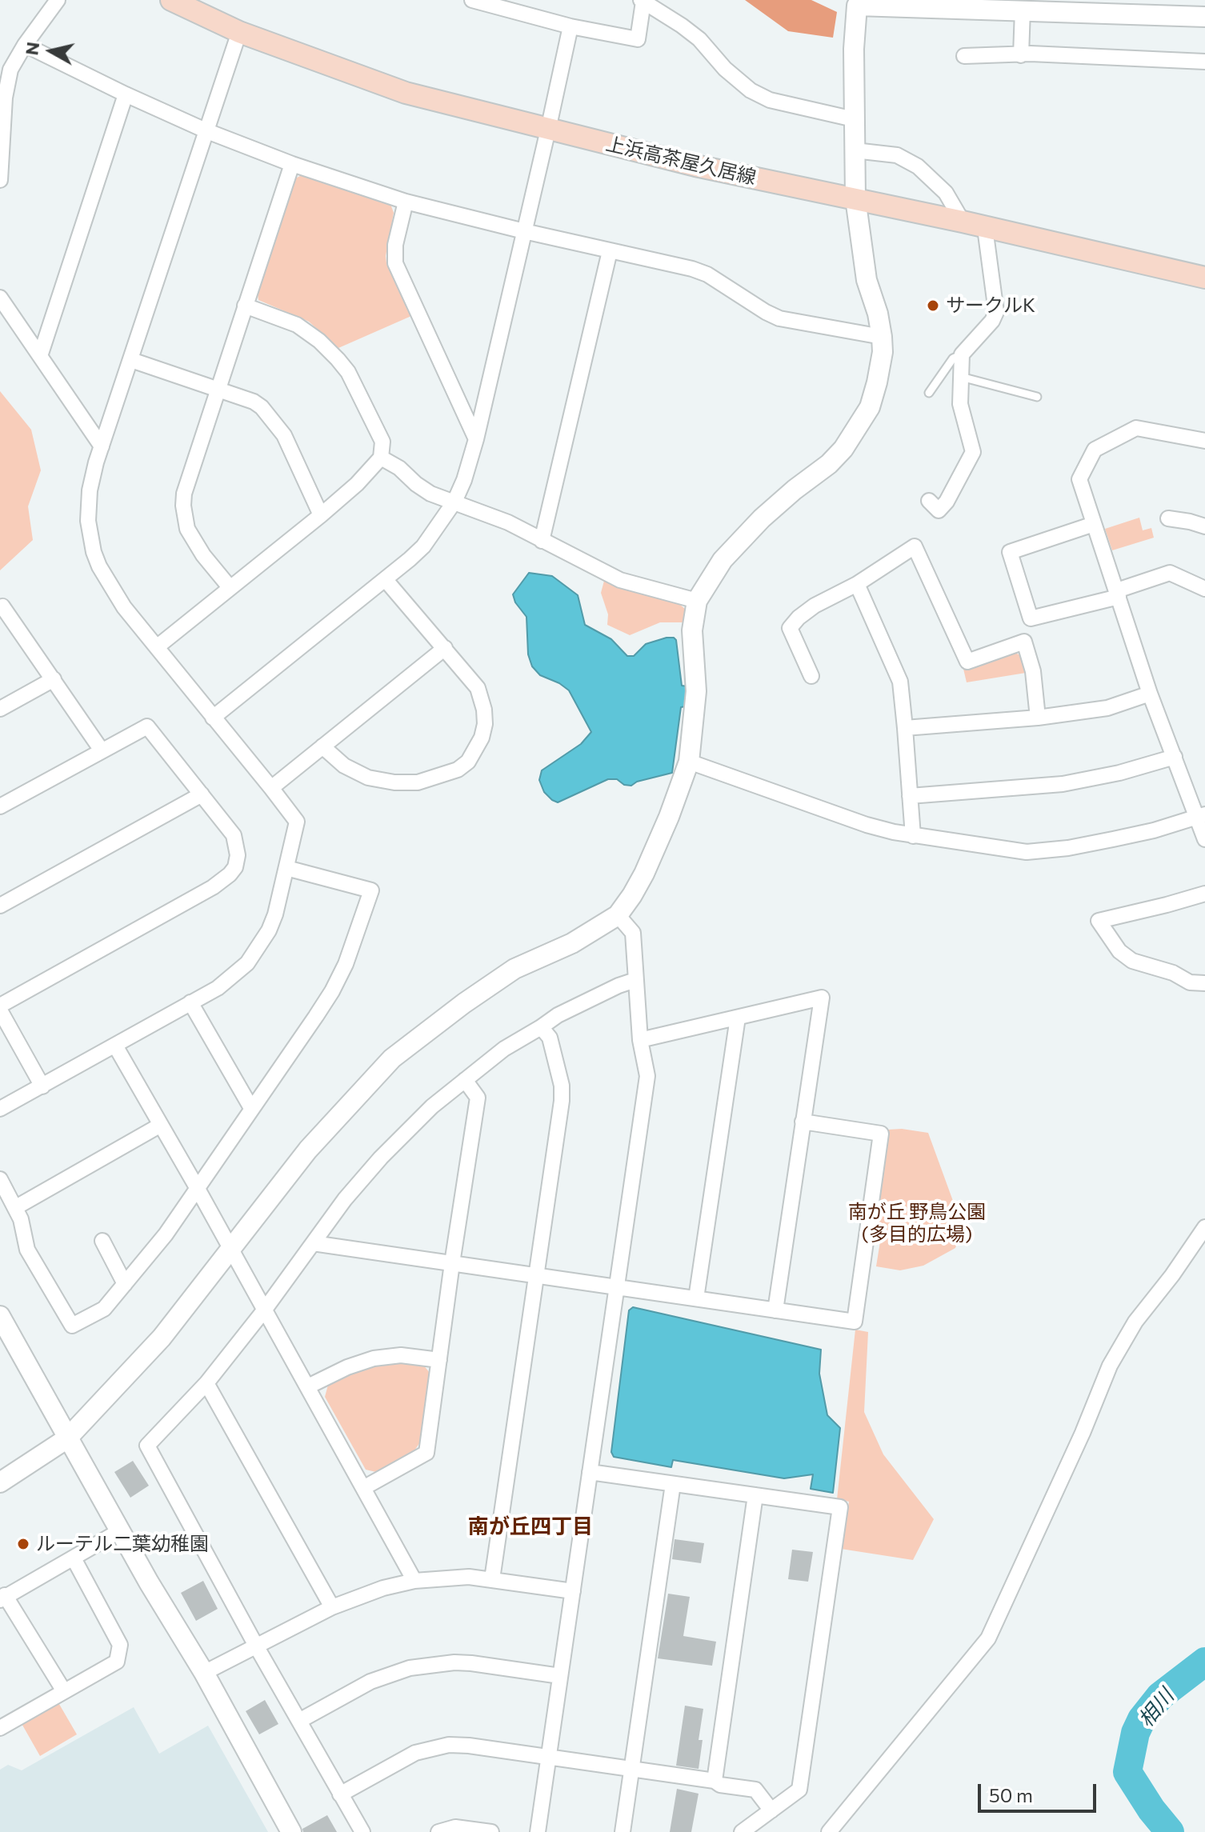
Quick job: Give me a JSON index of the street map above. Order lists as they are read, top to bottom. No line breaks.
{"streets":{"main road":["上浜高茶屋久居線"]},"districts":["南が丘四丁目"],"water":["相川"],"parks":["南が丘 野鳥公園 (多目的広場)"],"places":["サークルK","ルーテル二葉幼稚園"],"scale_bar":"50 m","north":"left"}
